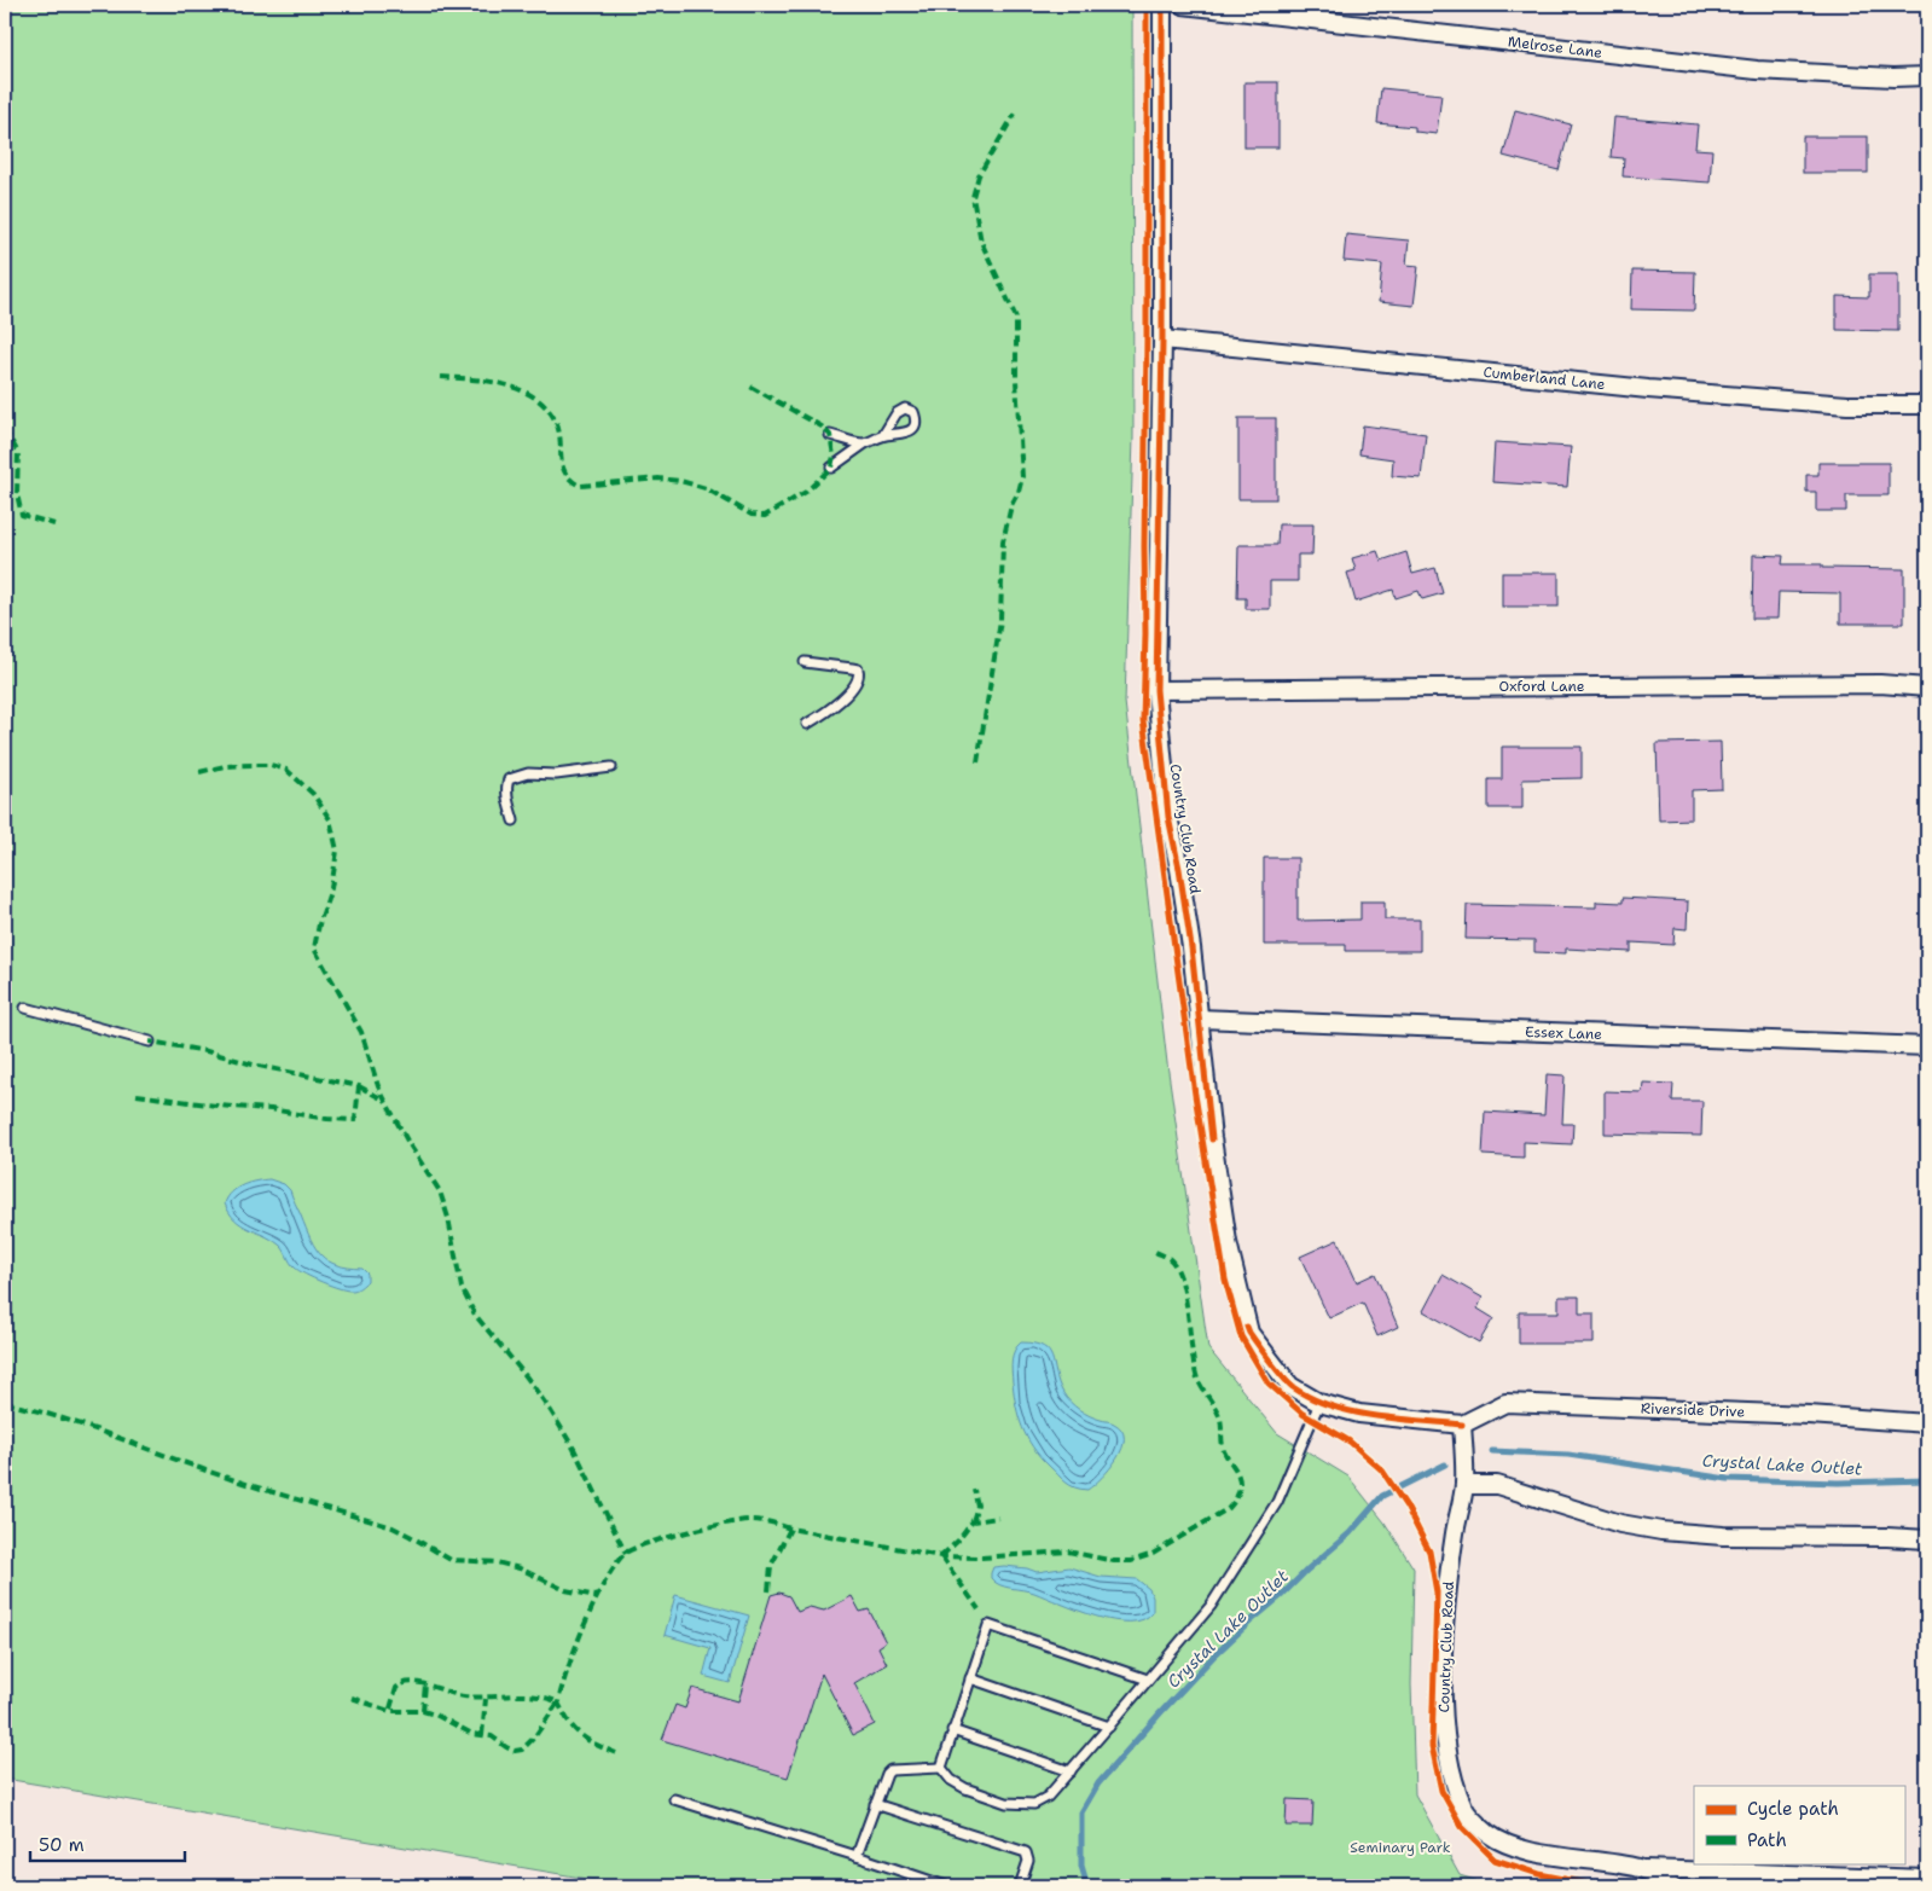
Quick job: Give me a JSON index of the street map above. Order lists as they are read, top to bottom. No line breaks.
{"streets":{"street":["Melrose Lane","Cumberland Lane","Oxford Lane","Country Club Road","Essex Lane","Riverside Drive"]},"crossings":[["Cumberland Lane","Country Club Road"],["Oxford Lane","Country Club Road"],["Country Club Road","Essex Lane"],["Country Club Road","Riverside Drive"]],"water":["Crystal Lake Outlet"],"parks":["Seminary Park"],"legend":["Cycle path","Path"],"scale_bar":"50 m"}
